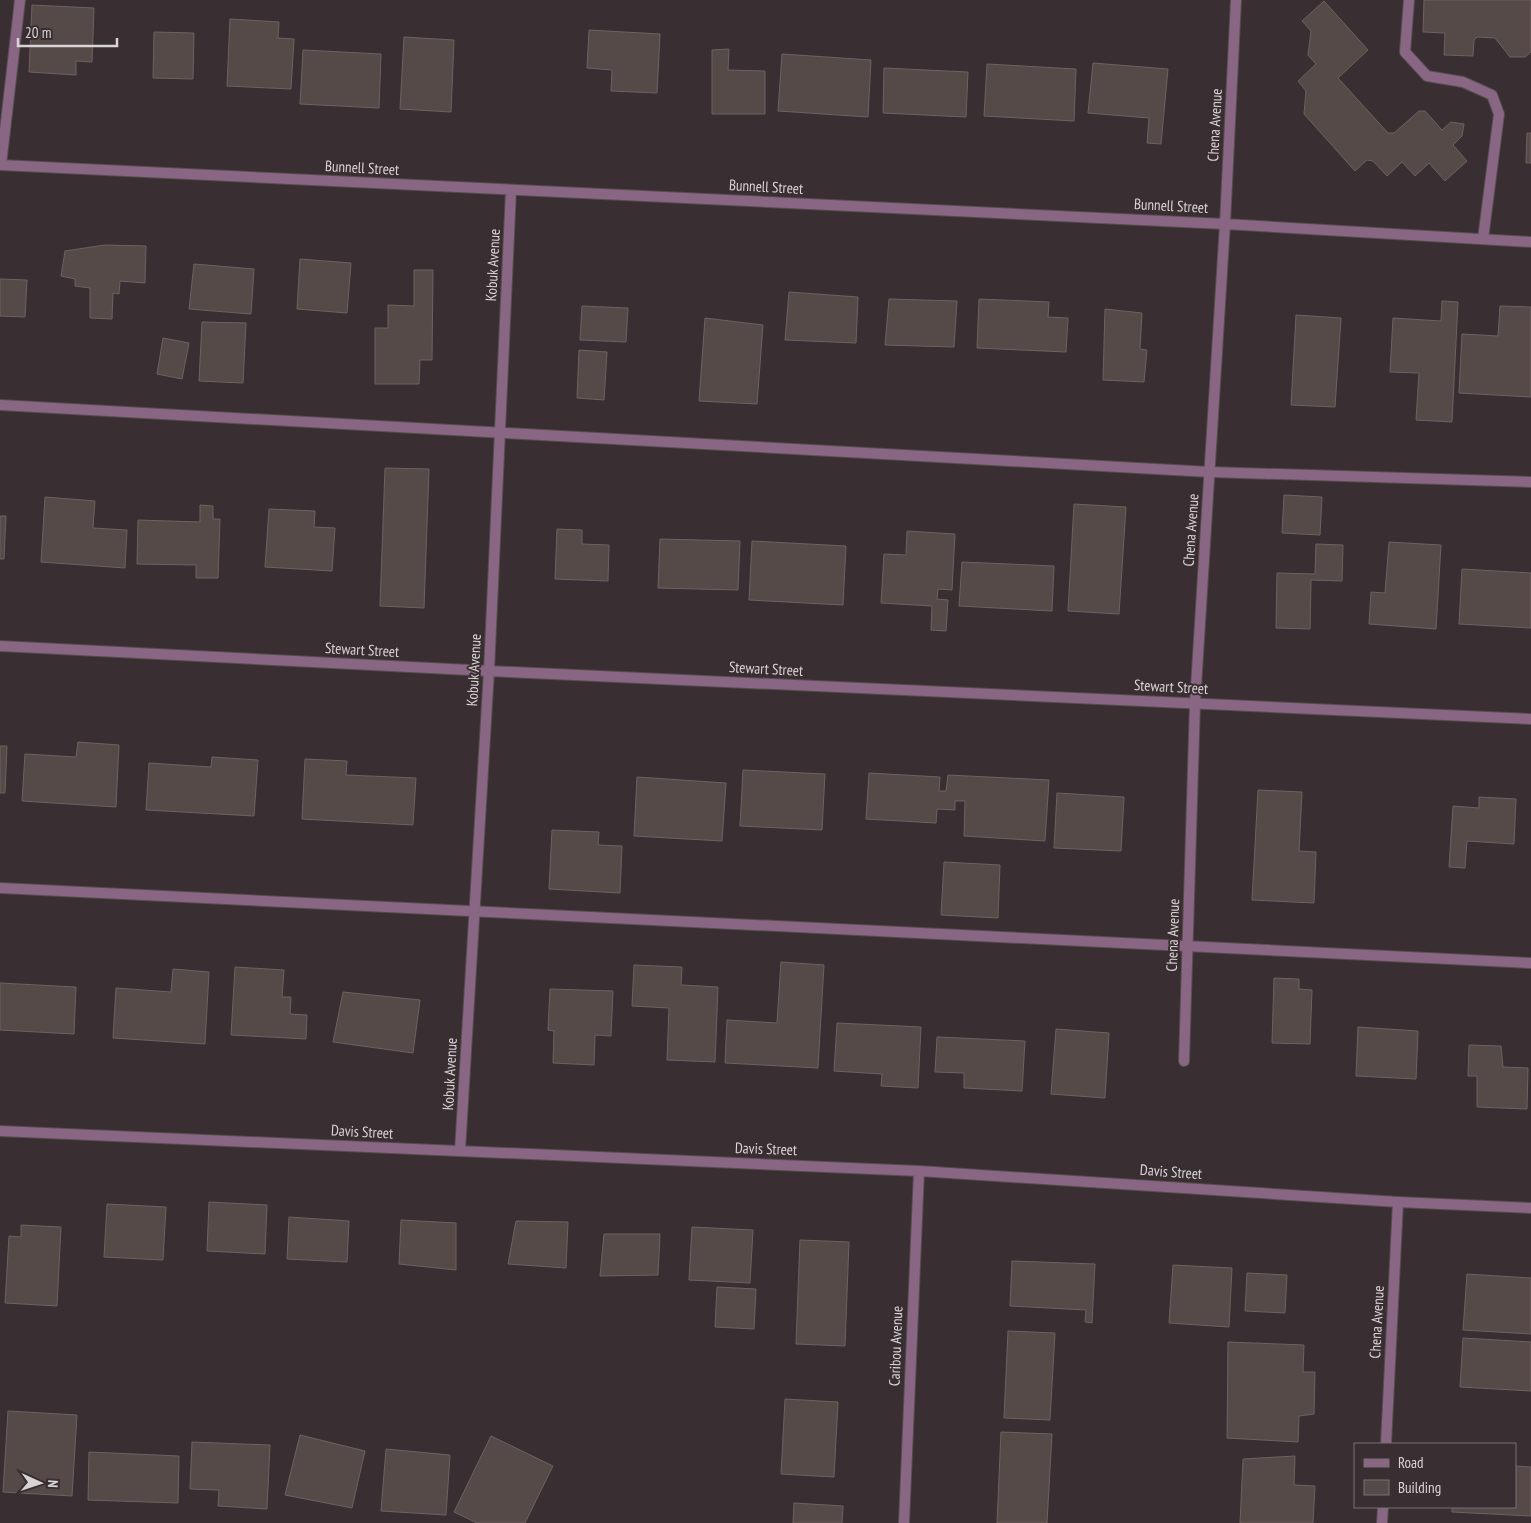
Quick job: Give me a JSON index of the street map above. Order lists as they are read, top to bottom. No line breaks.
{"streets":{"street":["Chena Avenue","Bunnell Street","Kobuk Avenue","Stewart Street","Davis Street","Caribou Avenue"]},"crossings":[["Chena Avenue","Bunnell Street"],["Chena Avenue","Stewart Street"],["Chena Avenue","Davis Street"],["Bunnell Street","Kobuk Avenue"],["Kobuk Avenue","Stewart Street"],["Kobuk Avenue","Davis Street"],["Davis Street","Caribou Avenue"]],"legend":["Road","Building"],"scale_bar":"20 m","north":"right"}
